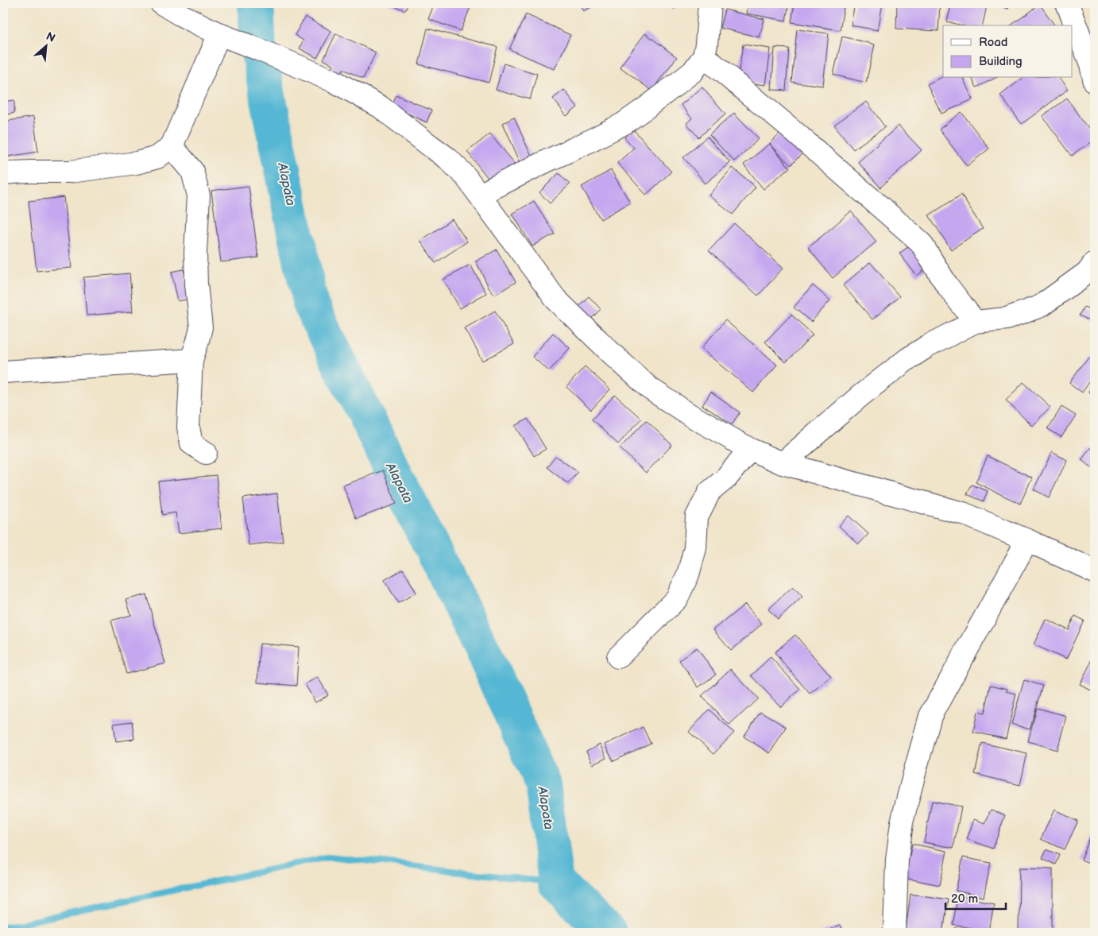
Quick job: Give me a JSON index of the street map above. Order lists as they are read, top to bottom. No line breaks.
{"water":["Alapata"],"legend":["Road","Building"],"scale_bar":"20 m","north":"top right"}
